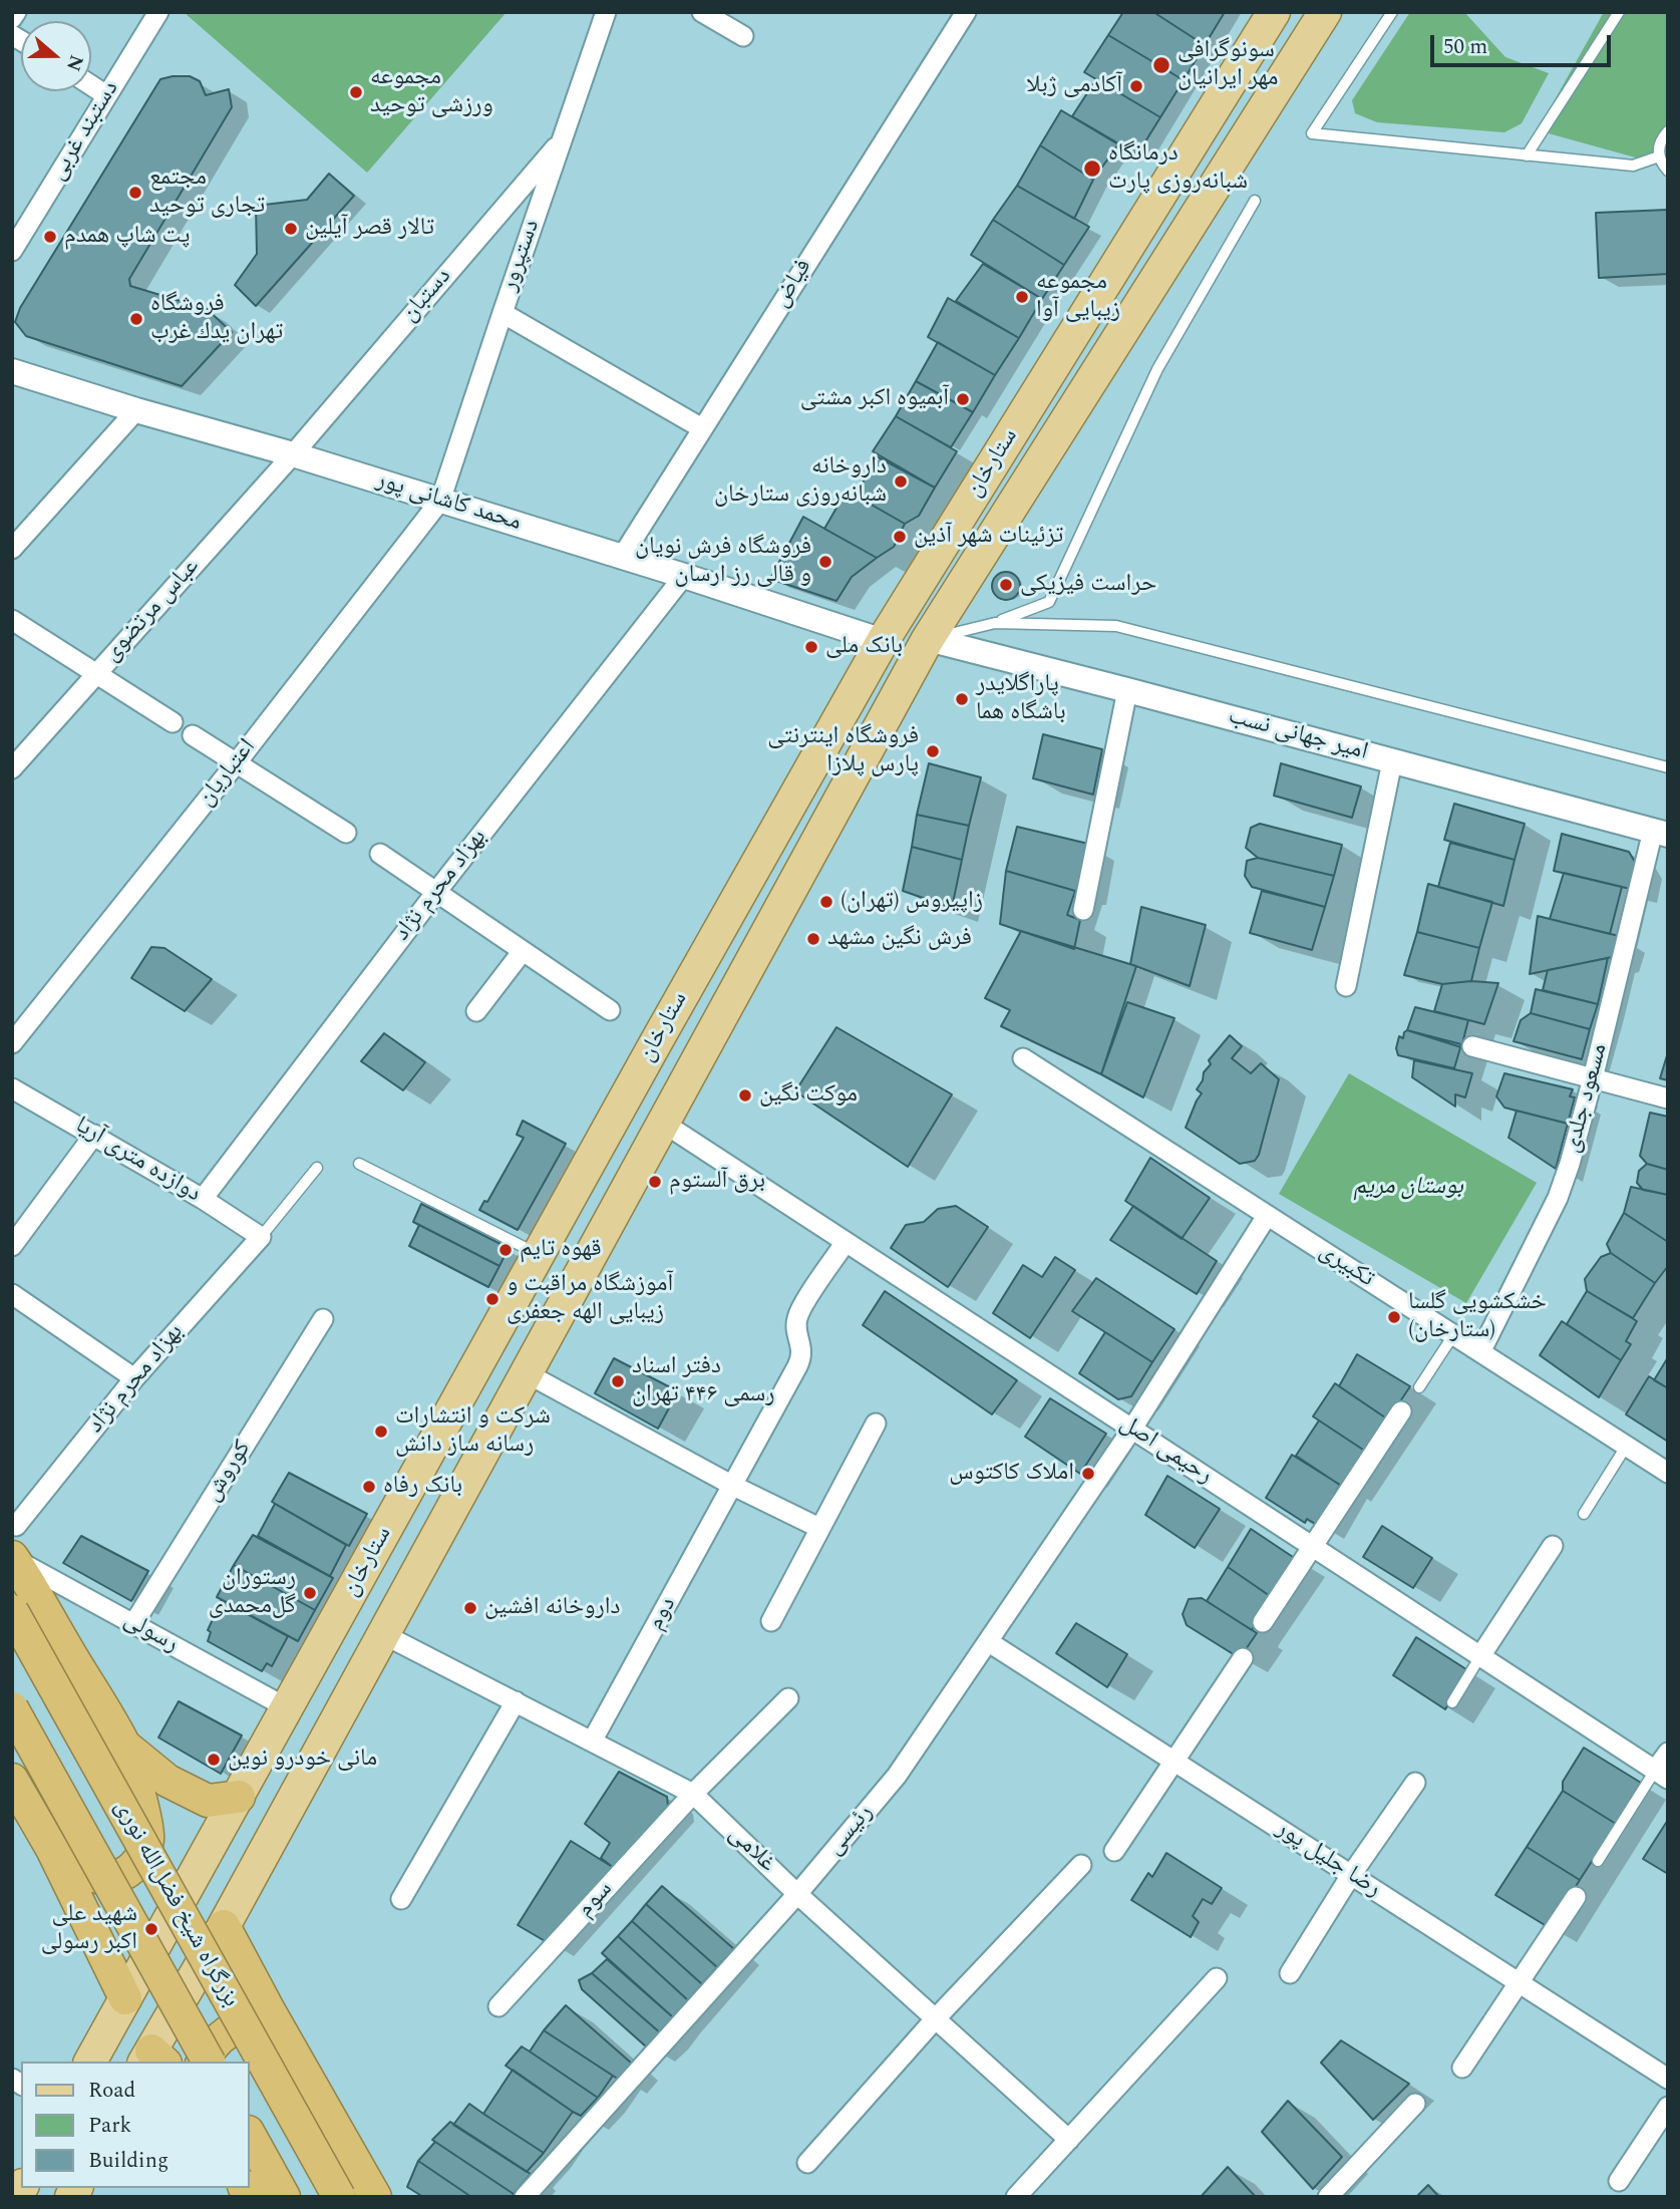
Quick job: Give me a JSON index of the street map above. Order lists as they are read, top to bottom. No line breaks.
{"streets":{"highway":["بزرگراه شیخ فضل‌الله نوری"],"main road":["ستارخان"],"street":["دستبند غربی","دستپرور","فیاض","دستبان","محمد کاشانی پور","عباس مرتضوی","امیر جهانی نسب","اعتباریان","بهزاد محرم نژاد","مسعود جلدی","دوازده متری آریا","تکبیری","رحیمی اصل","کوروش","دوم","رسولی","رئیسی","غلامی","رضا جلیل پور","سوم"]},"crossings":[["دستپرور","دستبان"],["دستپرور","محمد کاشانی پور"],["دستپرور","اعتباریان"],["فیاض","محمد کاشانی پور"],["دستبان","محمد کاشانی پور"],["دستبان","عباس مرتضوی"],["ستارخان","محمد کاشانی پور"],["ستارخان","امیر جهانی نسب"],["ستارخان","رحیمی اصل"],["ستارخان","رسولی"],["ستارخان","غلامی"],["محمد کاشانی پور","عباس مرتضوی"],["محمد کاشانی پور","اعتباریان"],["محمد کاشانی پور","بهزاد محرم نژاد"],["امیر جهانی نسب","مسعود جلدی"],["بهزاد محرم نژاد","دوازده متری آریا"],["مسعود جلدی","تکبیری"],["تکبیری","رئیسی"],["رحیمی اصل","دوم"],["رحیمی اصل","رئیسی"],["کوروش","رسولی"],["دوم","غلامی"],["رئیسی","غلامی"],["رئیسی","رضا جلیل پور"],["غلامی","سوم"]],"parks":["بوستان مریم"],"places":["سونوگرافی مهر ایرانیان","آکادمی ژبلا","مجموعه ورزشی توحید","درمانگاه شبانه‌روزی پارت","مجتمع تجاری توحید","تالار قصر آیلین","پت شاپ همدم","مجموعه زیبایی آوا","فروشگاه تهران يدك غرب","آبمیوه اکبر مشتی","داروخانه شبانه‌روزی ستارخان","تزئینات شهر آذین","فروشگاه فرش نویان و قالی رز ارسان","حراست فیزیکی","بانک ملی","پاراگلایدر باشگاه هما","فروشگاه اینترنتی پارس پلازا","زاپیروس (تهران)","فرش نگین مشهد","موکت نگین","برق آلستوم","قهوه تایم","آموزشگاه مراقبت و زیبایی الهه جعفری","خشکشویی گلسا (ستارخان)","دفتر اسناد رسمی ۴۴۶ تهران","شرکت و انتشارات رسانه ساز دانش","املاک کاکتوس","بانک رفاه","رستوران گل‌محمدی","داروخانه افشین","مانی خودرو نوین","شهید علی اکبر رسولی"],"legend":["Road","Park","Building"],"scale_bar":"50 m","north":"right"}
